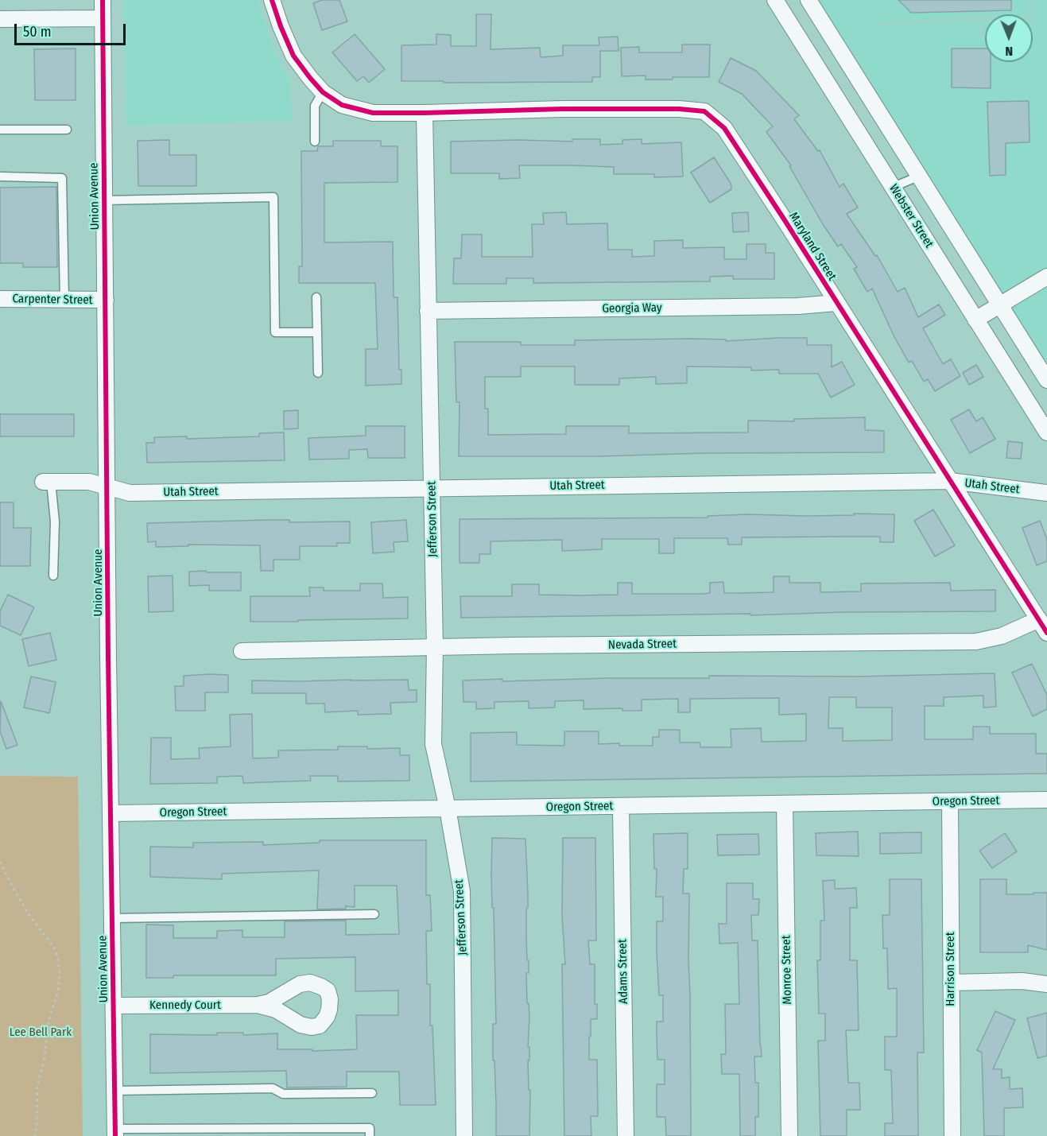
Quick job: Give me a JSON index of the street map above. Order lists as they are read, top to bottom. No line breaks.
{"streets":{"street":["Union Avenue","Webster Street","Maryland Street","Carpenter Street","Georgia Way","Utah Street","Jefferson Street","Nevada Street","Oregon Street","Harrison Street","Monroe Street","Adams Street","Kennedy Court"]},"crossings":[["Union Avenue","Carpenter Street"],["Union Avenue","Utah Street"],["Union Avenue","Oregon Street"],["Union Avenue","Kennedy Court"],["Maryland Street","Georgia Way"],["Maryland Street","Utah Street"],["Maryland Street","Jefferson Street"],["Maryland Street","Nevada Street"],["Georgia Way","Jefferson Street"],["Utah Street","Jefferson Street"],["Jefferson Street","Nevada Street"],["Jefferson Street","Oregon Street"],["Oregon Street","Harrison Street"],["Oregon Street","Monroe Street"],["Oregon Street","Adams Street"]],"parks":["Lee Bell Park"],"scale_bar":"50 m","north":"bottom"}
